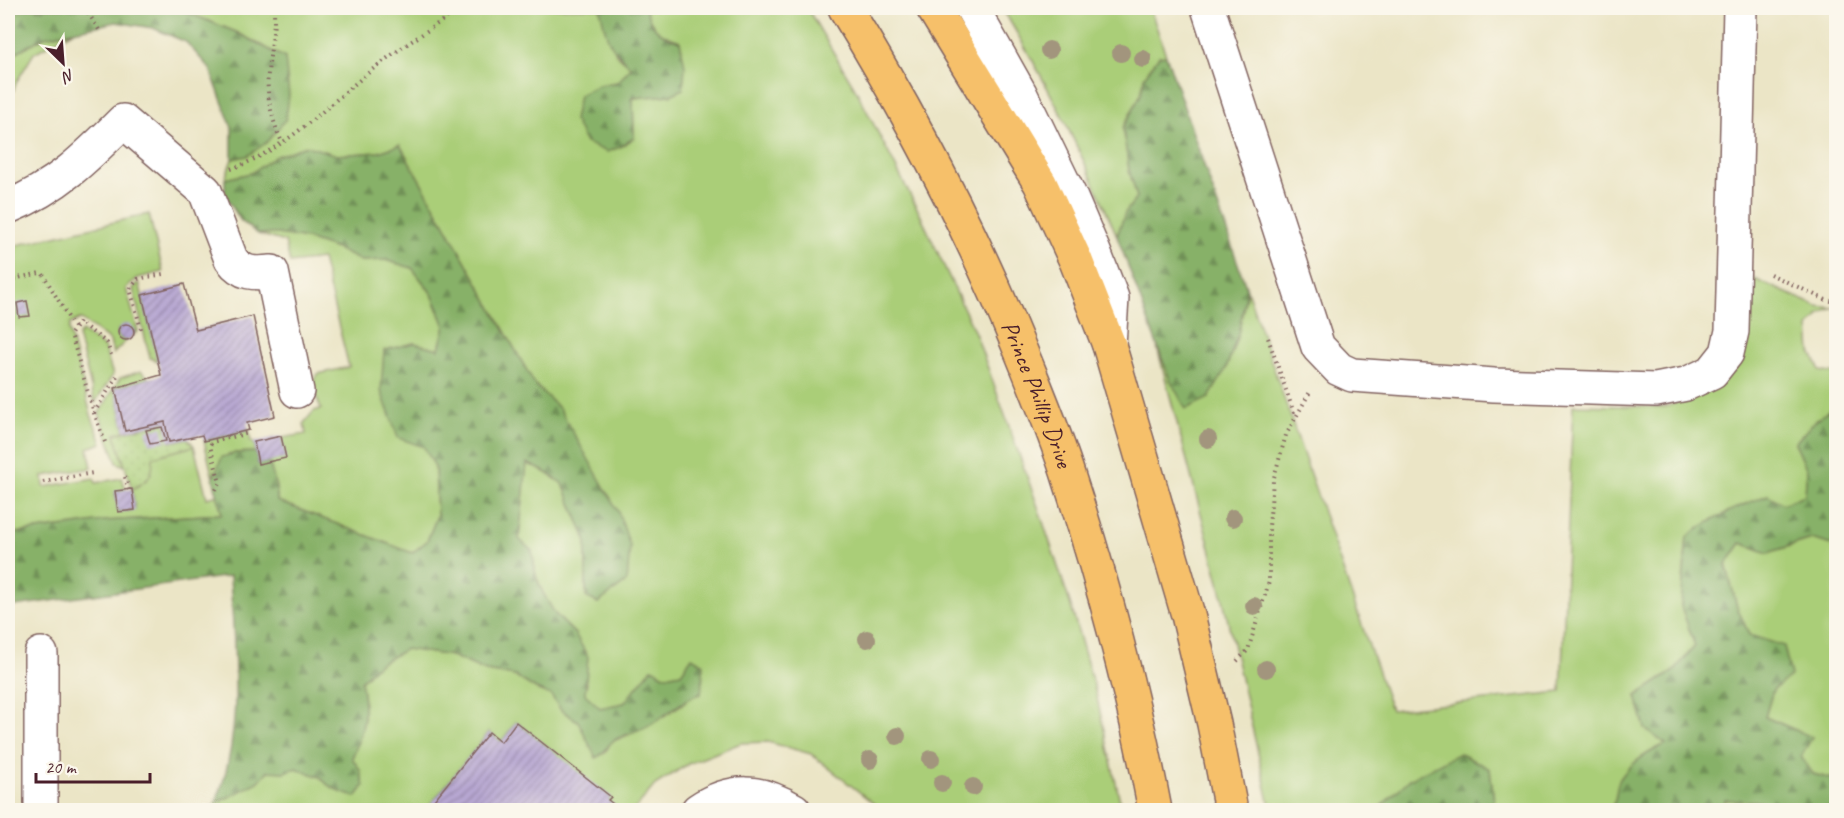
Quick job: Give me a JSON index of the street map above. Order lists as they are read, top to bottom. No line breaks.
{"streets":{"main road":["Prince Phillip Drive"]},"scale_bar":"20 m","north":"bottom right"}
